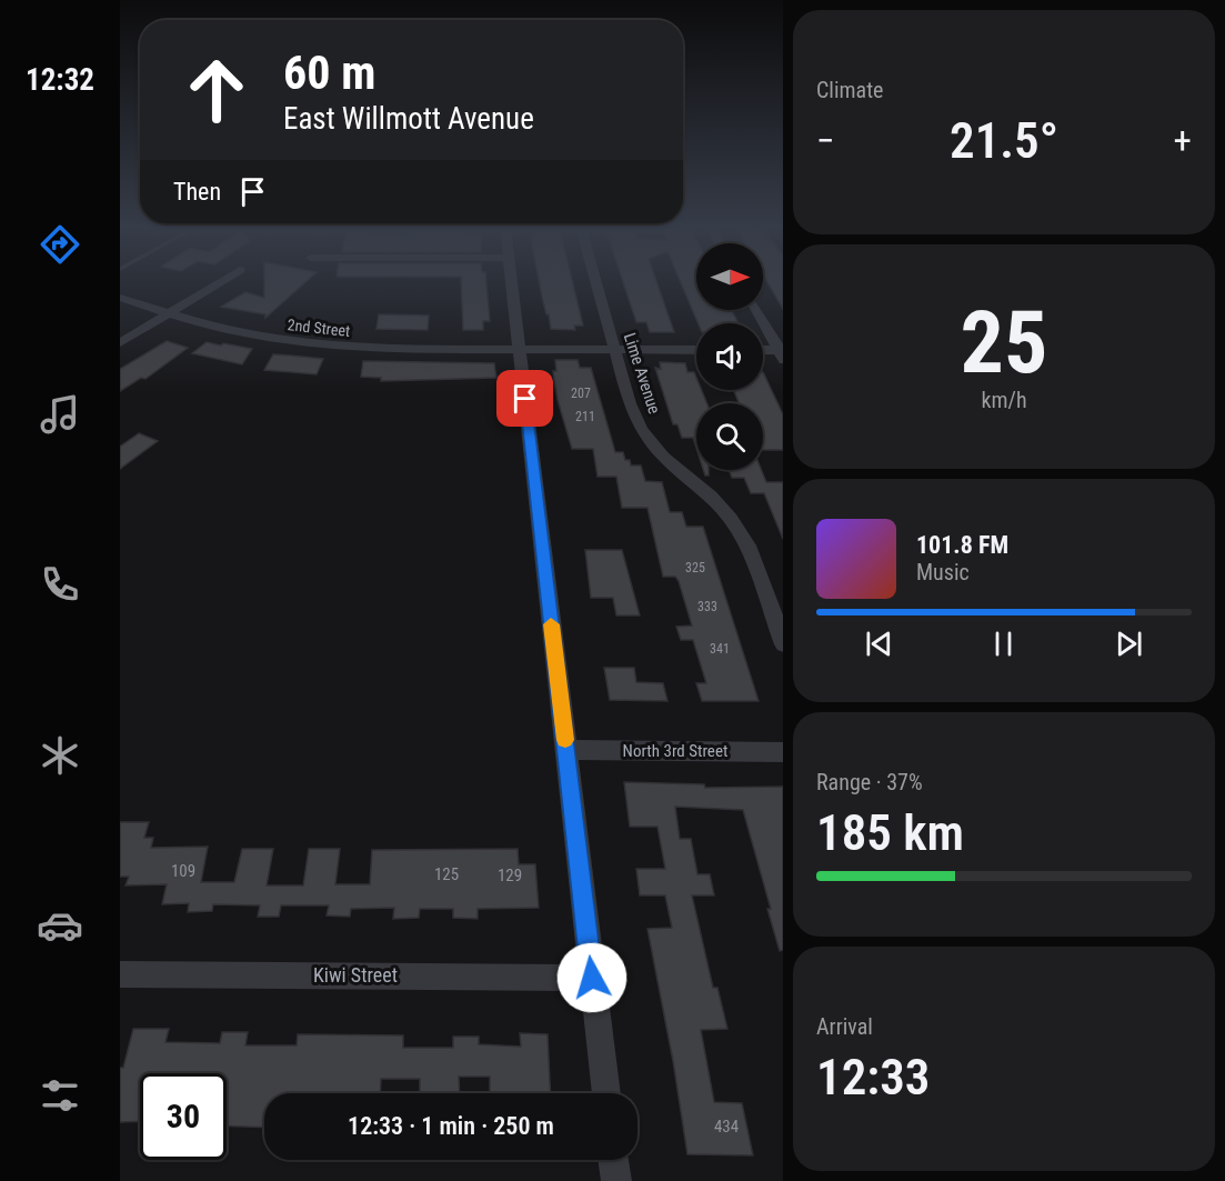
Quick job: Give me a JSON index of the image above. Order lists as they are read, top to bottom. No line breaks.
{"streets":{"street":["2nd Street","Lime Avenue","North 3rd Street","Kiwi Street"]},"crossings":[["2nd Street","Lime Avenue"]],"house_numbers":["207","211","325","333","341","109","125","129","434"],"north":"right","page":{"tabs":"12:32","tile":["Climate",["25","km/h"],["Range · 37%","185 km"],["Arrival","12:33"]],"turn":["60 m","East Willmott Avenue"],"heat":["−","21.5°","+"],"then":"Then","song":["101.8 FM","Music"],"limit":"30","trip":"12:33 · 1 min · 250 m"}}
